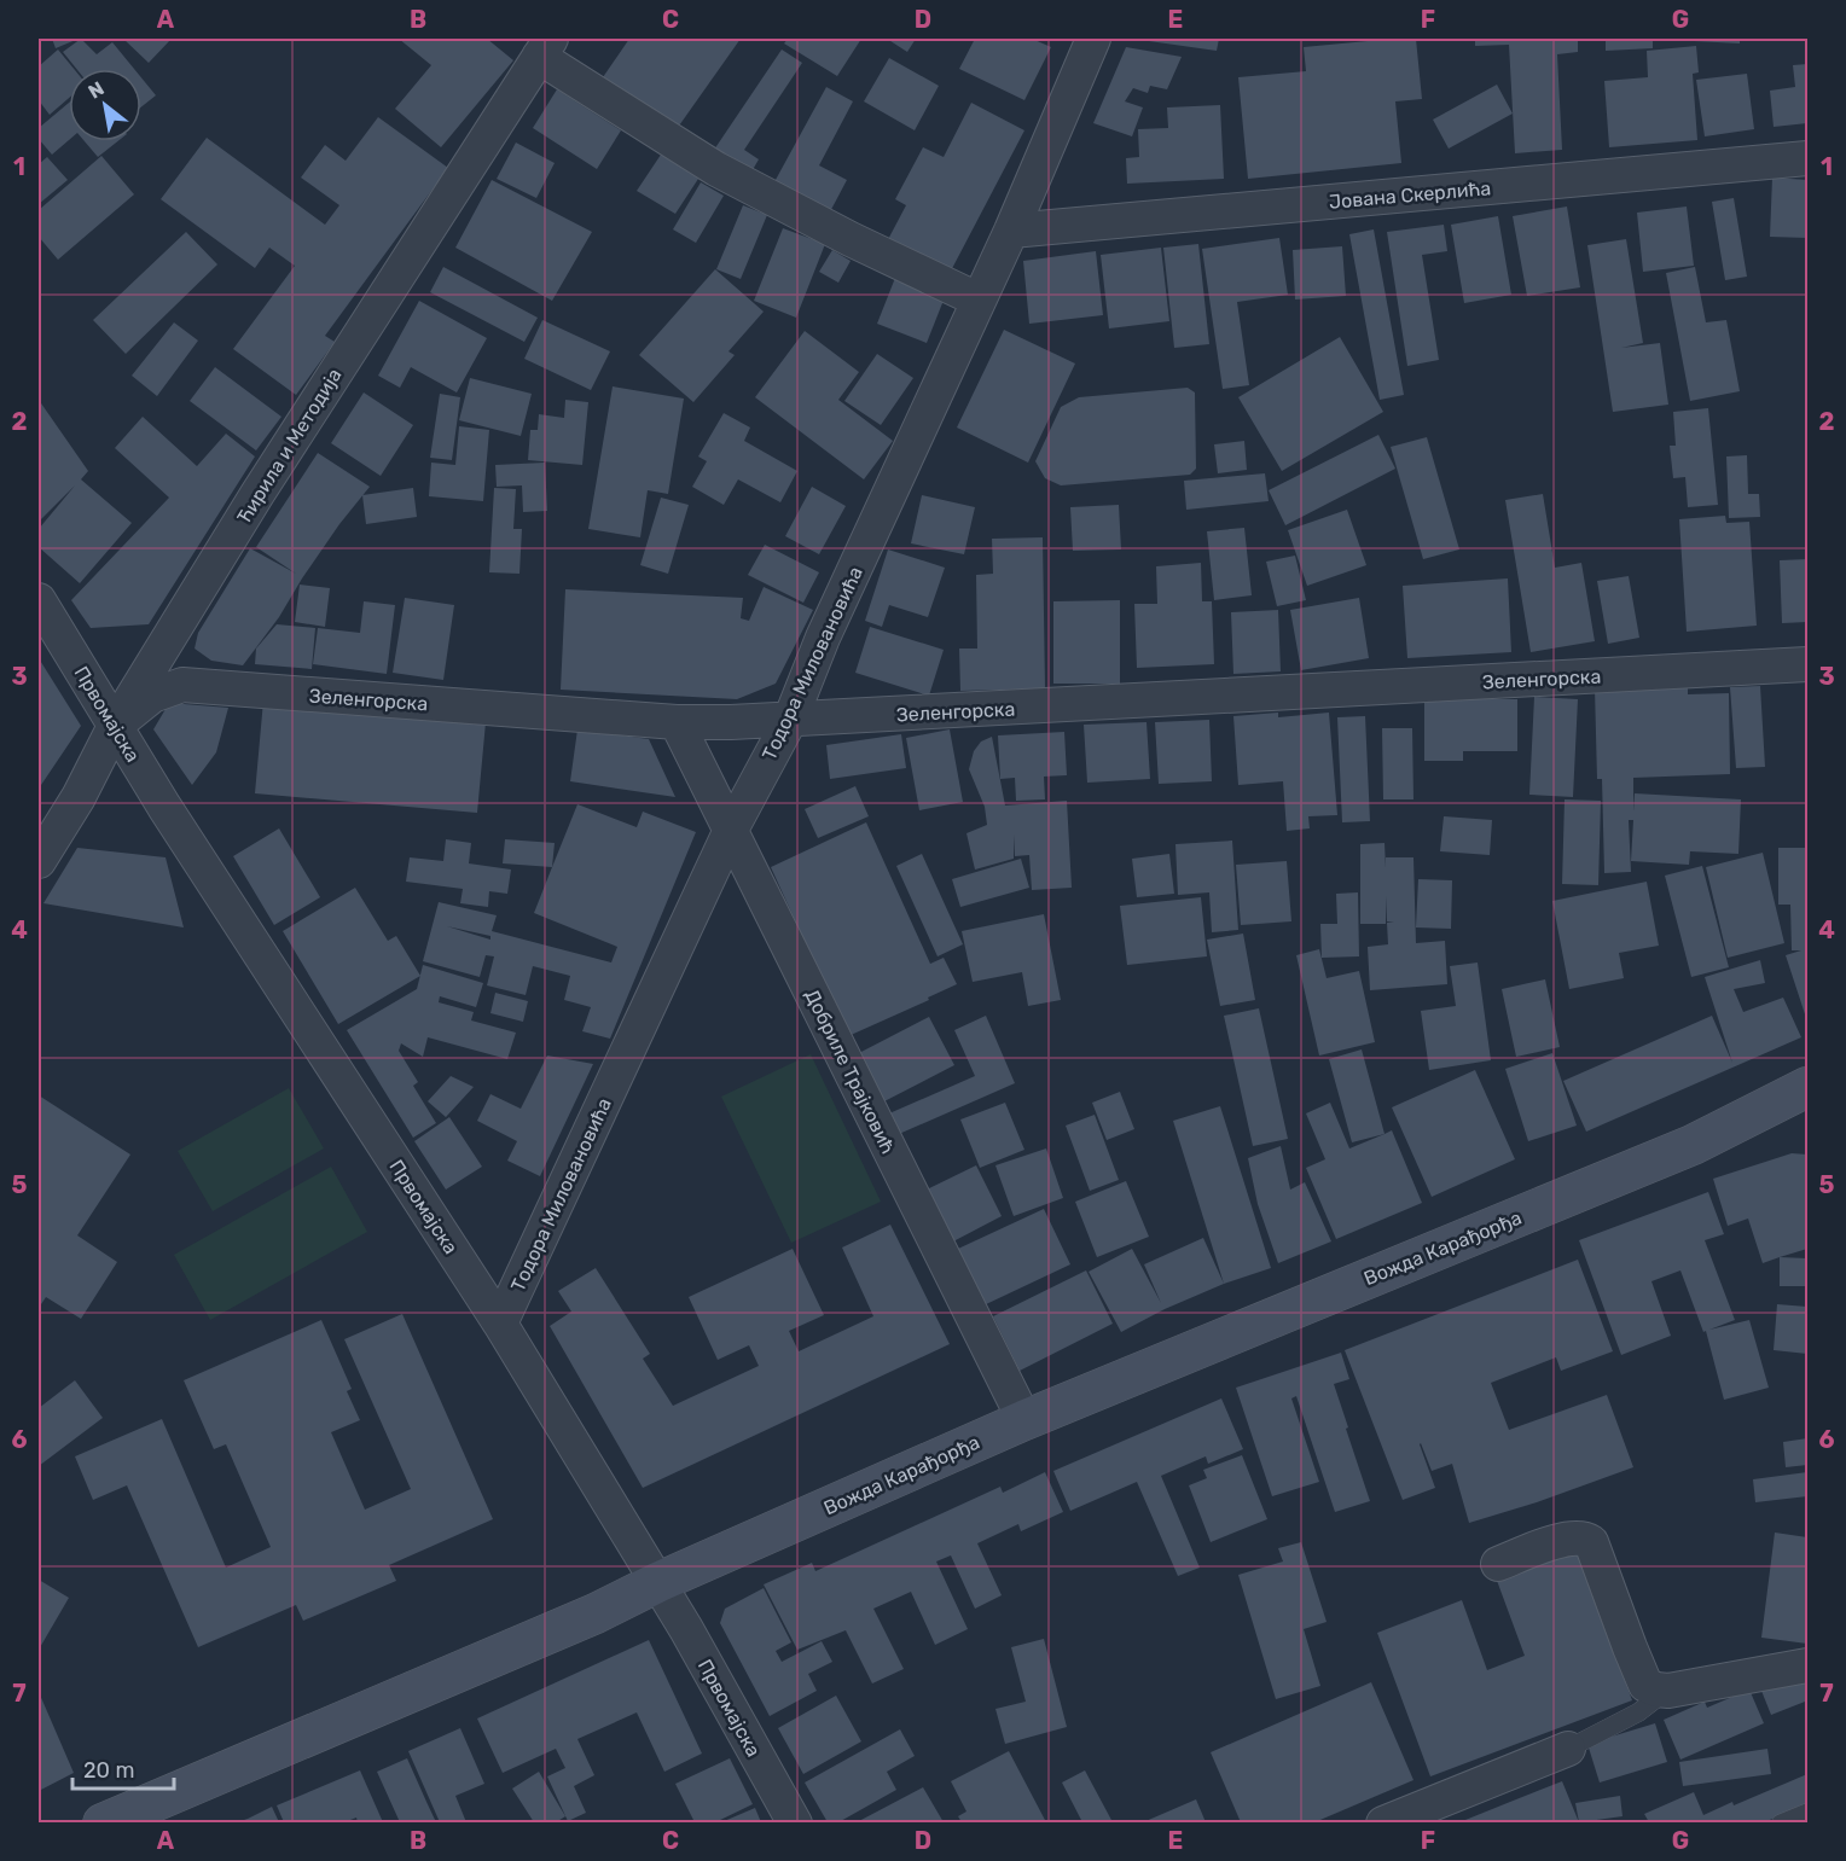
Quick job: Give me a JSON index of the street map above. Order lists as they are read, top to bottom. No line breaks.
{"streets":{"main road":["Вожда Карађорђа"],"street":["Јована Скерлића","Ћирила и Методија","Тодора Миловановића","Зеленгорска","Првомајска","Добриле Трајковић"]},"crossings":[["Јована Скерлића","Тодора Миловановића"],["Ћирила и Методија","Зеленгорска"],["Ћирила и Методија","Првомајска"],["Тодора Миловановића","Зеленгорска"],["Тодора Миловановића","Првомајска"],["Тодора Миловановића","Добриле Трајковић"],["Зеленгорска","Првомајска"],["Зеленгорска","Добриле Трајковић"],["Првомајска","Вожда Карађорђа"],["Добриле Трајковић","Вожда Карађорђа"]],"scale_bar":"20 m","north":"top left","grid":{"columns":["A","B","C","D","E","F","G"],"rows":["1","2","3","4","5","6","7"]}}
